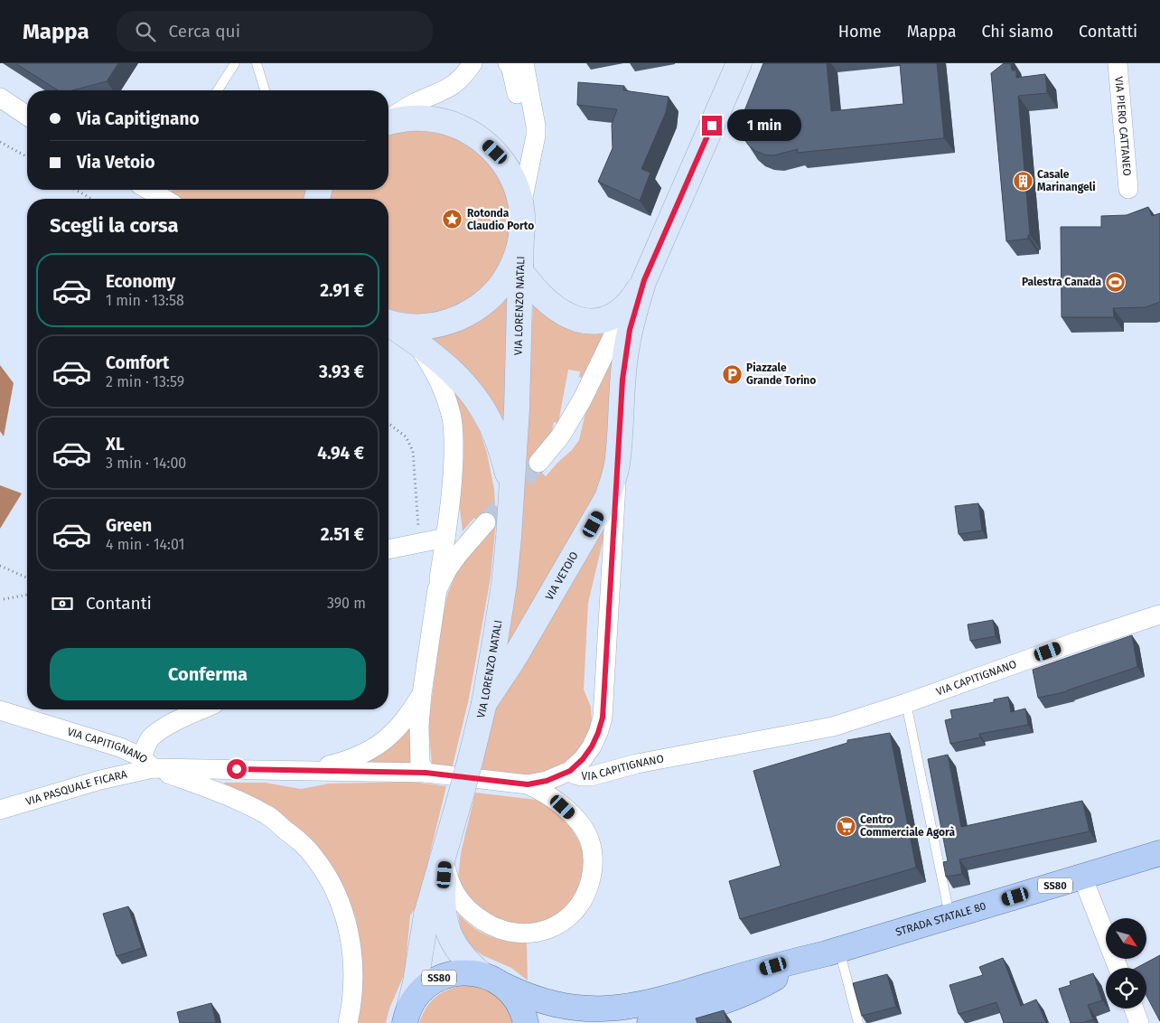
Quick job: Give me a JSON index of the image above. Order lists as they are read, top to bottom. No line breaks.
{"streets":{"main road":["SS80","STRADA STATALE 80"],"street":["VIA PIERO CATTANEO","VIA LORENZO NATALI","VIA VETOIO","VIA CAPITIGNANO","VIA PASQUALE FICARA"]},"crossings":[["VIA LORENZO NATALI","VIA VETOIO"],["VIA LORENZO NATALI","SS80"],["VIA LORENZO NATALI","STRADA STATALE 80"],["VIA CAPITIGNANO","VIA PASQUALE FICARA"],["SS80","STRADA STATALE 80"]],"places":{"building":["Casale Marinangeli"],"place":["Rotonda Claudio Porto"],"sports":["Palestra Canada"],"parking":["Piazzale Grande Torino"],"supermarket":["Centro Commerciale Agorà"]},"north":"bottom right","page":{"header":"Mappa","search":"Cerca qui","nav":["Home","Mappa","Chi siamo","Contatti"],"banner":["Via Capitignano","Via Vetoio"],"bubble":"1 min","heading":"Scegli la corsa","list":[{"name":"Economy","note":"1 min · 13:58","value":"2.91 €"},{"name":"Comfort","note":"2 min · 13:59","value":"3.93 €"},{"name":"XL","note":"3 min · 14:00","value":"4.94 €"},{"name":"Green","note":"4 min · 14:01","value":"2.51 €"}],"pay":["Contanti","390 m"],"buttons":"Conferma"}}
